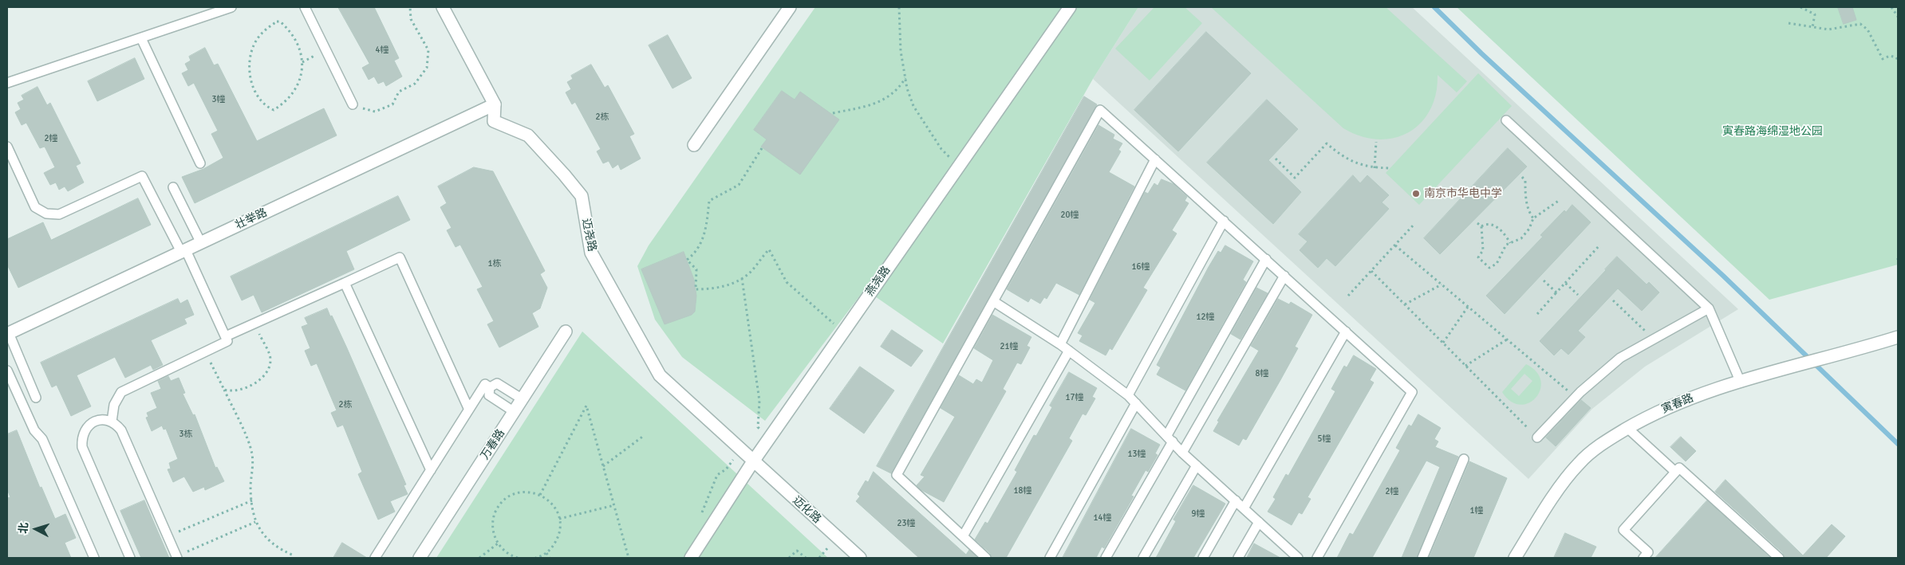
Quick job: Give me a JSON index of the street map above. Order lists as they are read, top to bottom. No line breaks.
{"streets":{"street":["壮举路","迈尧路","燕尧路","寅春路","万春路","迈化路"]},"crossings":[["壮举路","迈尧路"],["迈尧路","燕尧路"],["迈尧路","迈化路"],["燕尧路","迈化路"]],"parks":["寅春路海绵湿地公园"],"places":["南京市华电中学"],"house_numbers":["4幢","3幢","2栋","2幢","20幢","1栋","16幢","12幢","21幢","8幢","17幢","2栋","3栋","5幢","13幢","18幢","2幢","1幢","9幢","14幢","23幢"],"north":"left"}
